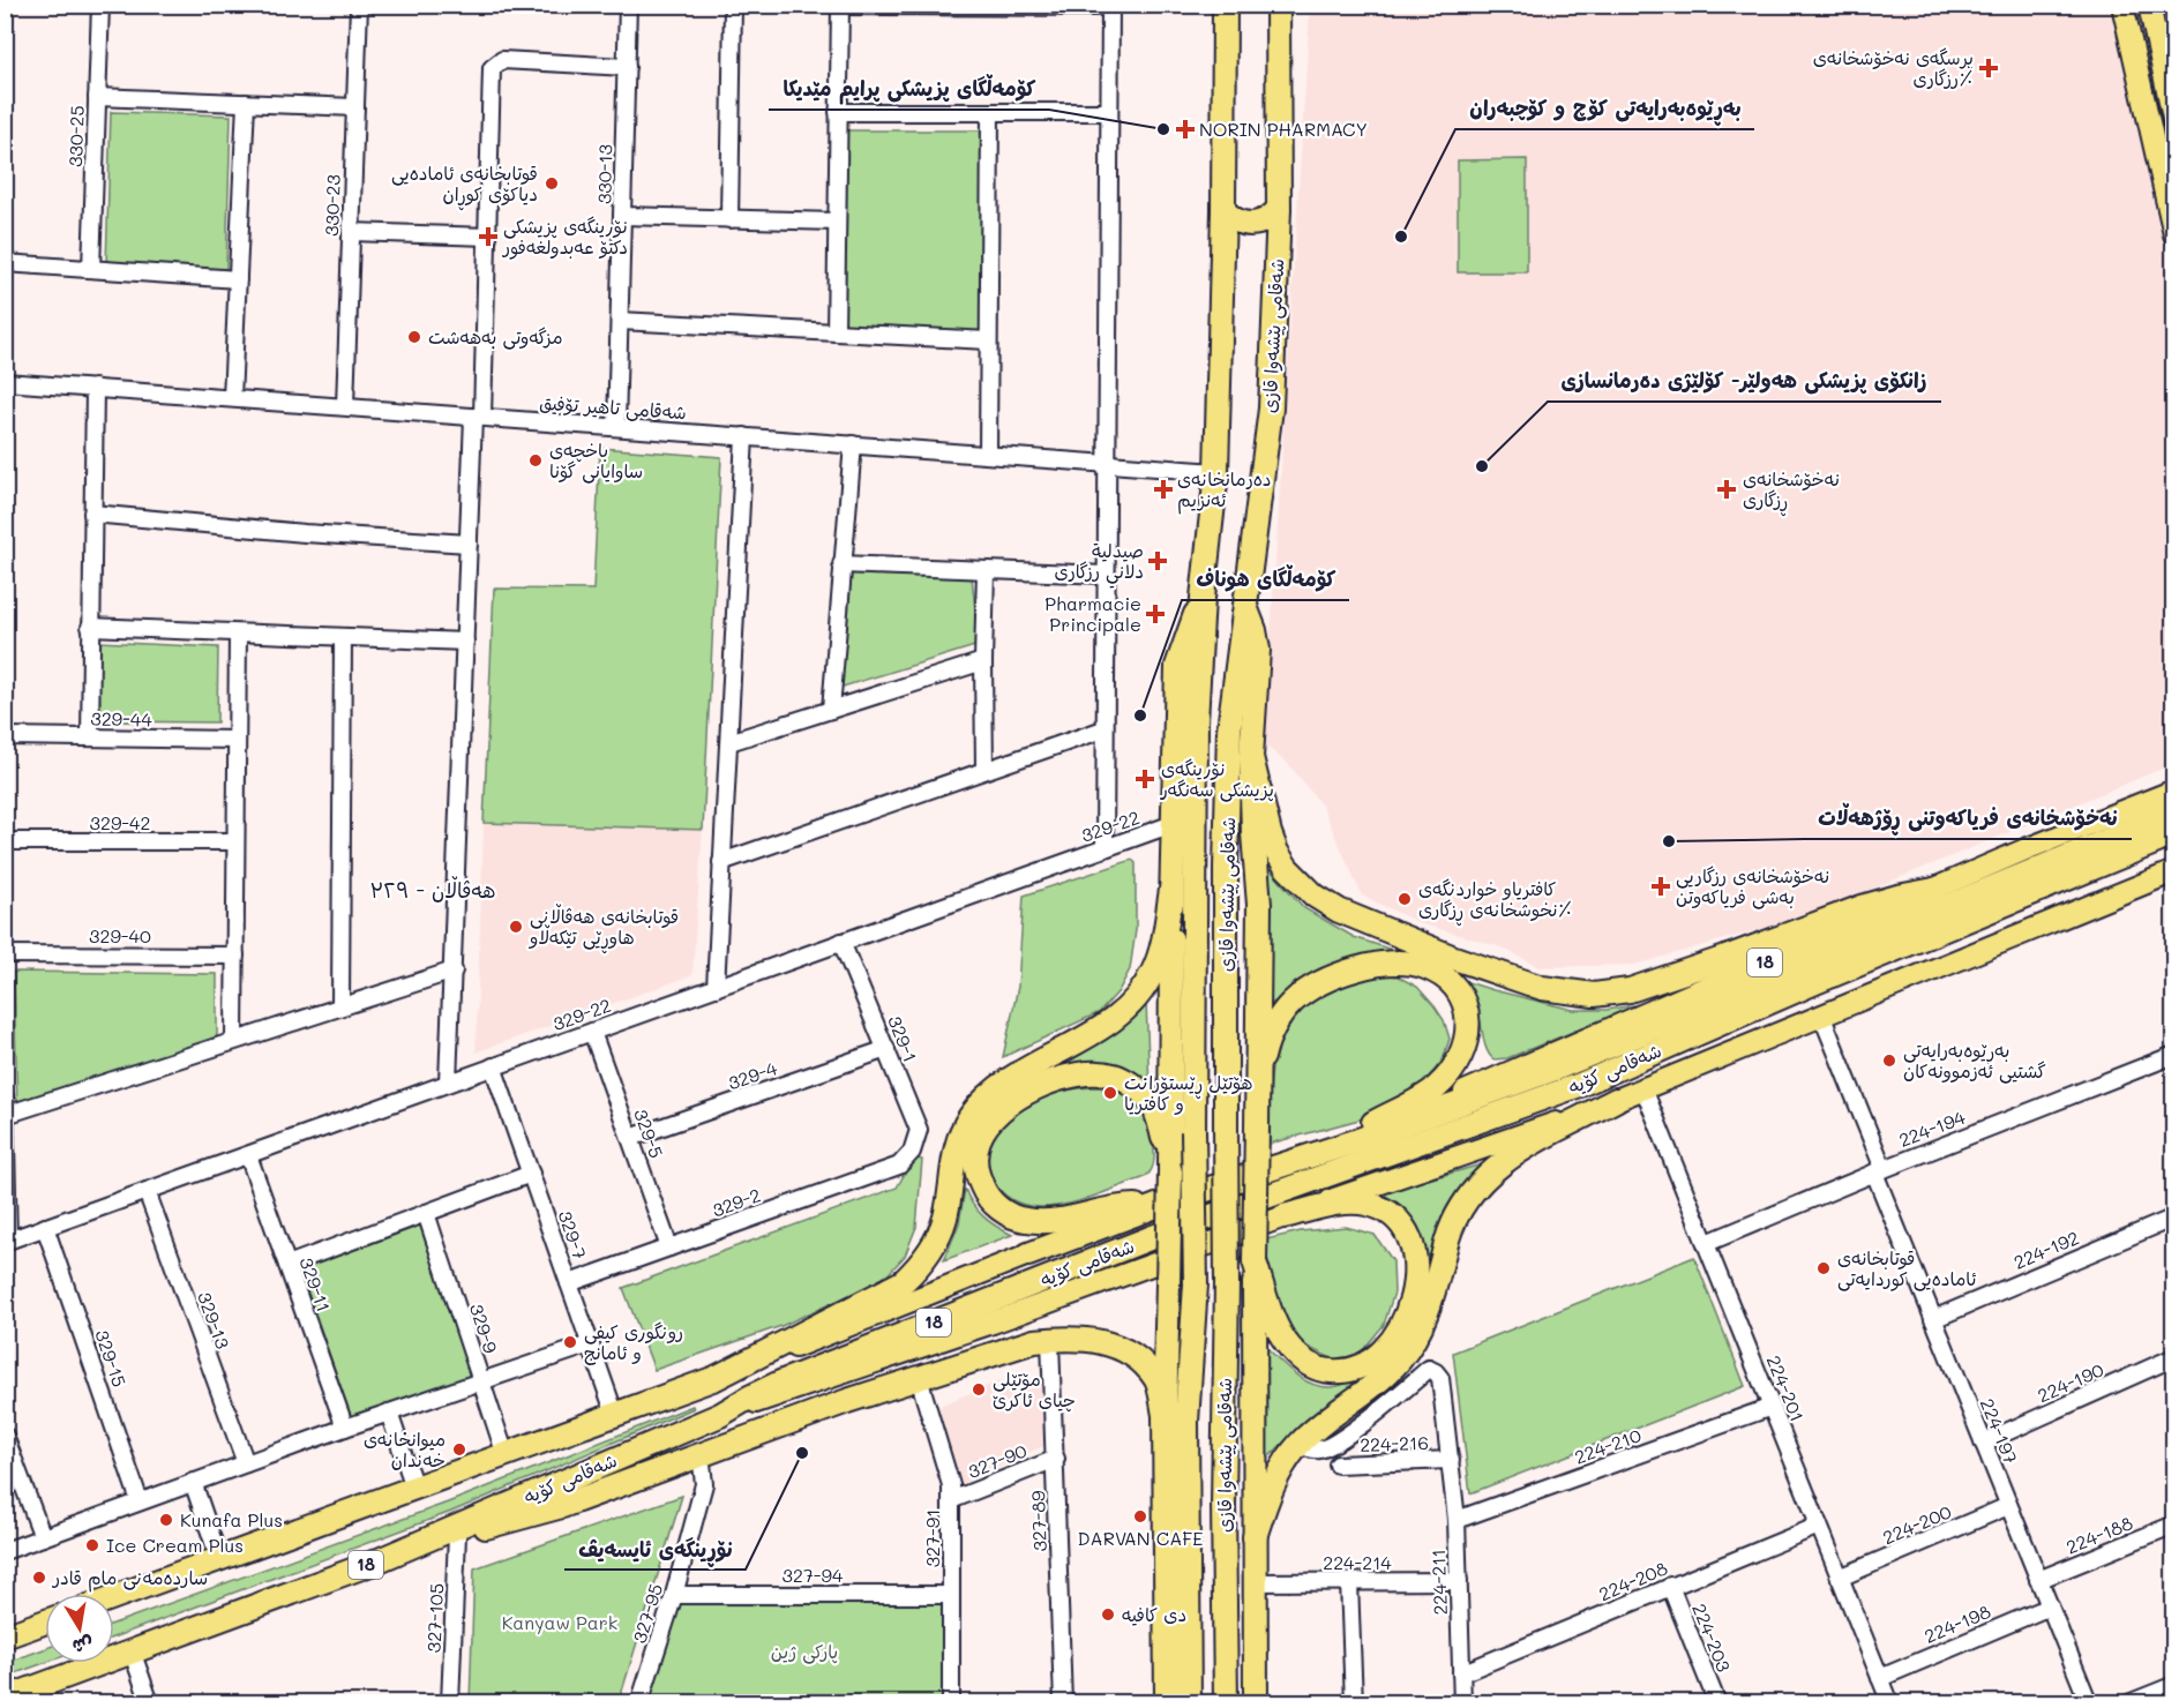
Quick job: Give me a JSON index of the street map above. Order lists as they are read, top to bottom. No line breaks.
{"streets":{"highway":["شەقامی پێشەوا قازی","18","شەقامی کۆیە"],"street":["330-25","330-13","330-23","شەقامی تاهیر تۆفیق","329-44","329-42","329-22","329-40","329-1","329-4","224-194","329-5","329-2","329-7","224-192","329-11","329-13","329-9","329-15","224-190","224-201","224-197","224-216","224-210","327-90","327-89","224-200","224-188","327-91","224-214","327-94","224-208","224-211","327-95","327-105","224-198","224-203"]},"crossings":[["330-13","شەقامی تاهیر تۆفیق"],["330-23","شەقامی تاهیر تۆفیق"],["شەقامی پێشەوا قازی","شەقامی تاهیر تۆفیق"],["329-22","329-1"],["329-22","329-5"],["329-22","329-7"],["329-22","329-11"],["329-22","329-13"],["329-22","329-15"],["329-1","329-4"],["329-1","329-2"],["شەقامی کۆیە","329-7"],["شەقامی کۆیە","329-9"],["شەقامی کۆیە","224-201"],["شەقامی کۆیە","224-197"],["329-4","329-5"],["224-194","224-201"],["224-194","224-197"],["329-5","329-2"],["329-2","329-7"],["224-192","224-197"],["224-190","224-197"],["224-201","224-210"],["224-201","224-200"],["224-201","224-208"],["224-201","224-198"],["224-197","224-200"],["224-197","224-188"],["224-197","224-198"],["224-216","224-211"],["224-210","224-211"],["327-90","327-89"],["327-90","327-91"],["327-91","327-94"],["224-214","224-211"],["327-94","327-95"],["224-208","224-211"],["224-208","224-203"]],"districts":["هەڤاڵان - ٣٢٩"],"parks":["Kanyaw Park","پارکی ژین"],"places":{"health":["پرسگەی نەخۆشخانەی رزگاری٪","NORIN PHARMACY","نۆرینگەی پزیشکی دکتۆ عەبدولغەفور","دەرمانخانەی ئەنزیم","نەخۆشخانەی ڕزگاری","صيدلية دلاني رزگاری","Pharmacie Principale","نۆرینگەی پزیشکی سەنگەر","نەخۆشخانەی رزگاریی بەشی فریاکەوتن"],"other":["کۆمەڵگای پزیشکی پرایم مێدیکا","قوتابخانەی ئامادەیی دیاکۆی کوڕان","بەڕێوەبەرایەتی کۆچ و کۆچبەران","مزگەوتی بەهەشت","باخچەی ساوایانی گۆنا","زانکۆی پزیشکی هەولێر- کۆلێژی دەرمانسازی","کۆمەڵگای هوناف","نەخۆشخانەی فریاکەوتنی ڕۆژهەڵات","كافتریاو خواردنگەی نخوشخانەی ڕزگاری٪","قوتابخانەی هەڤاڵانی هاوڕێی تێکەڵاو","بەڕێوەبەرایەتی گشتیی ئەزموونەکان","هۆتێل ڕێستۆرانت و کافتریا","قوتابخانەی ئامادەیی کوردایەتی","رونگورى كيفى و ئامانج","مۆتێلی چیای ئاکرێ","میوانخانەی خەندان","نۆڕینگەی ئایسەیڤ","DARVAN CAFE","Kunafa Plus","Ice Cream Plus","ساردەمەنی مام قادر","دى كافيه"]},"north":"bottom"}
